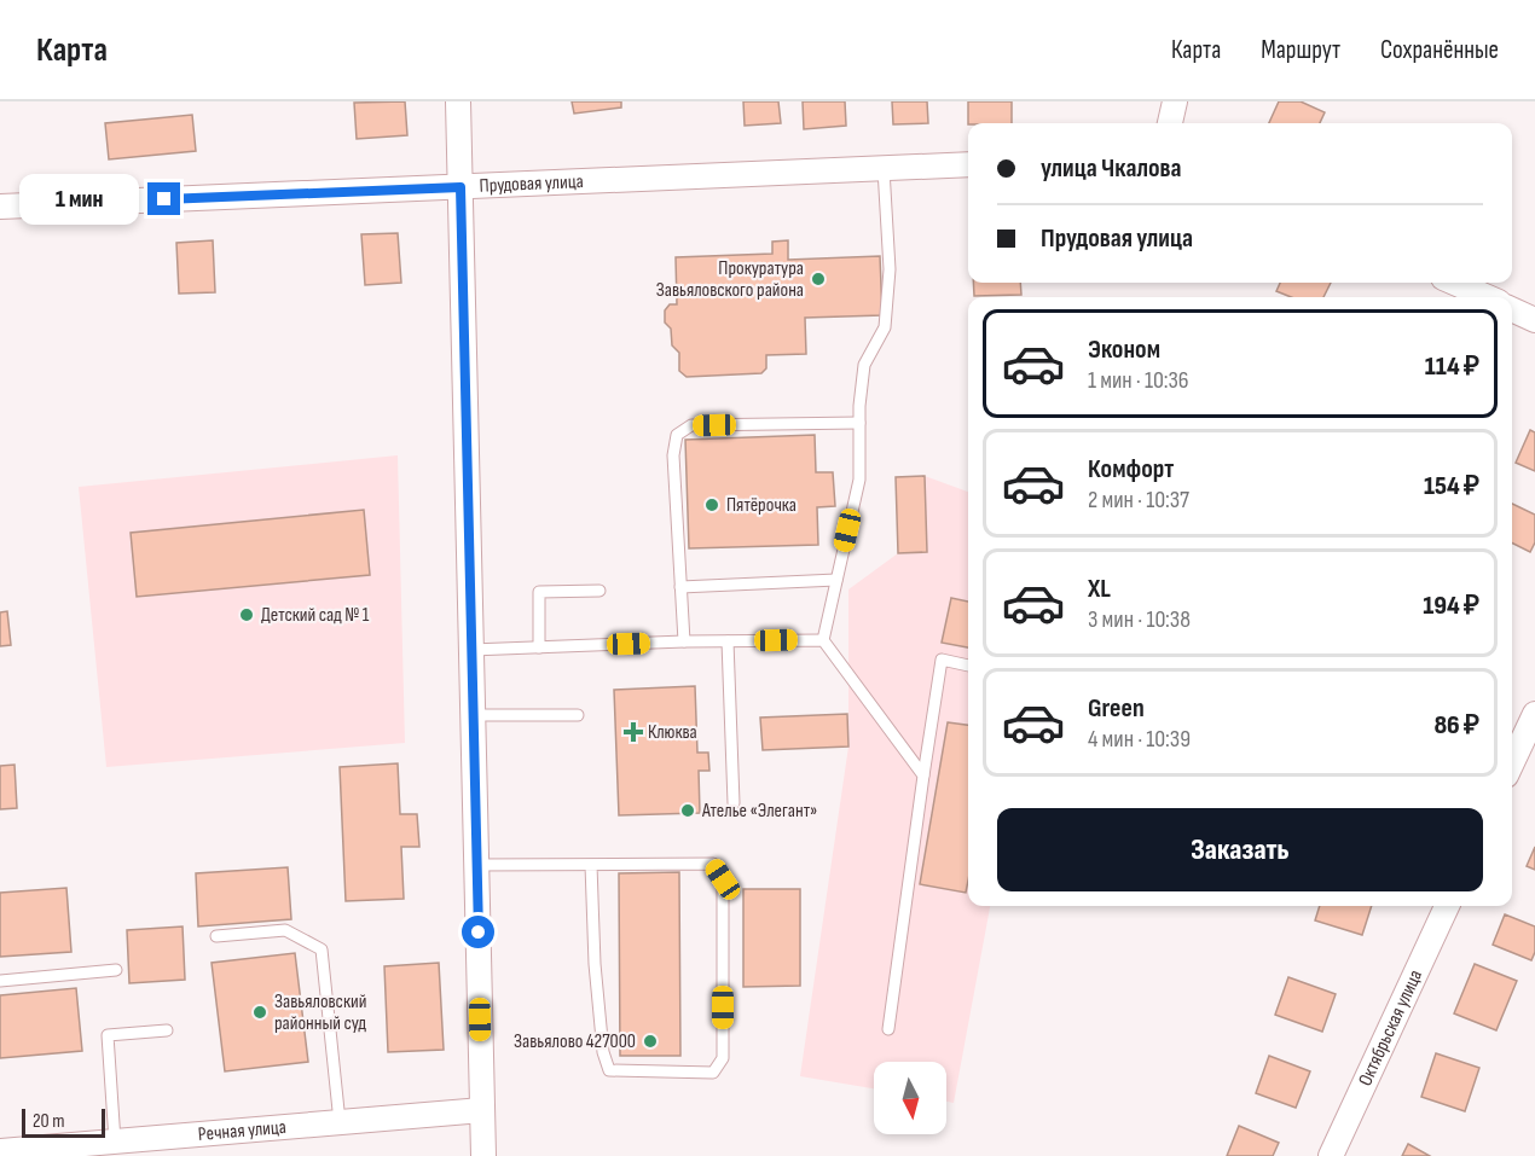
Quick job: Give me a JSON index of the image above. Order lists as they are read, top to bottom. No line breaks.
{"streets":{"street":["Прудовая улица","Октябрьская улица","Речная улица"]},"places":{"other":["Прокуратура Завьяловского района","Пятёрочка","Детский сад № 1","Ателье «Элегант»","Завьяловский районный суд","Завьялово 427000"],"health":["Клюква"]},"scale_bar":"20 m","north":"bottom","page":{"header":"Карта","nav":["Карта","Маршрут","Сохранённые"],"banner":["улица Чкалова","Прудовая улица"],"bubble":"1 мин","list":[{"name":"Эконом","note":"1 мин · 10:36","value":"114 ₽"},{"name":"Комфорт","note":"2 мин · 10:37","value":"154 ₽"},{"name":"XL","note":"3 мин · 10:38","value":"194 ₽"},{"name":"Green","note":"4 мин · 10:39","value":"86 ₽"}],"buttons":"Заказать","scale":"20 m"}}
